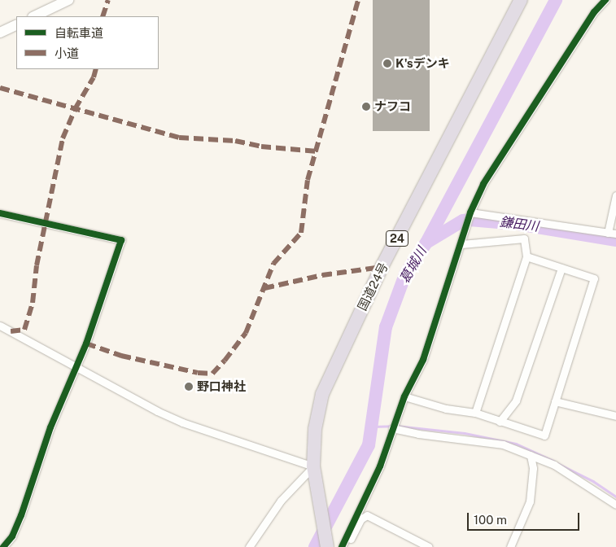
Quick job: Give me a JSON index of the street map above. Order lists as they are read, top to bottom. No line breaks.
{"streets":{"highway":["24","国道24号"]},"water":["鎌田川","葛城川"],"places":["K'sデンキ","ナフコ","野口神社"],"legend":["自転車道","小道"],"scale_bar":"100 m"}
